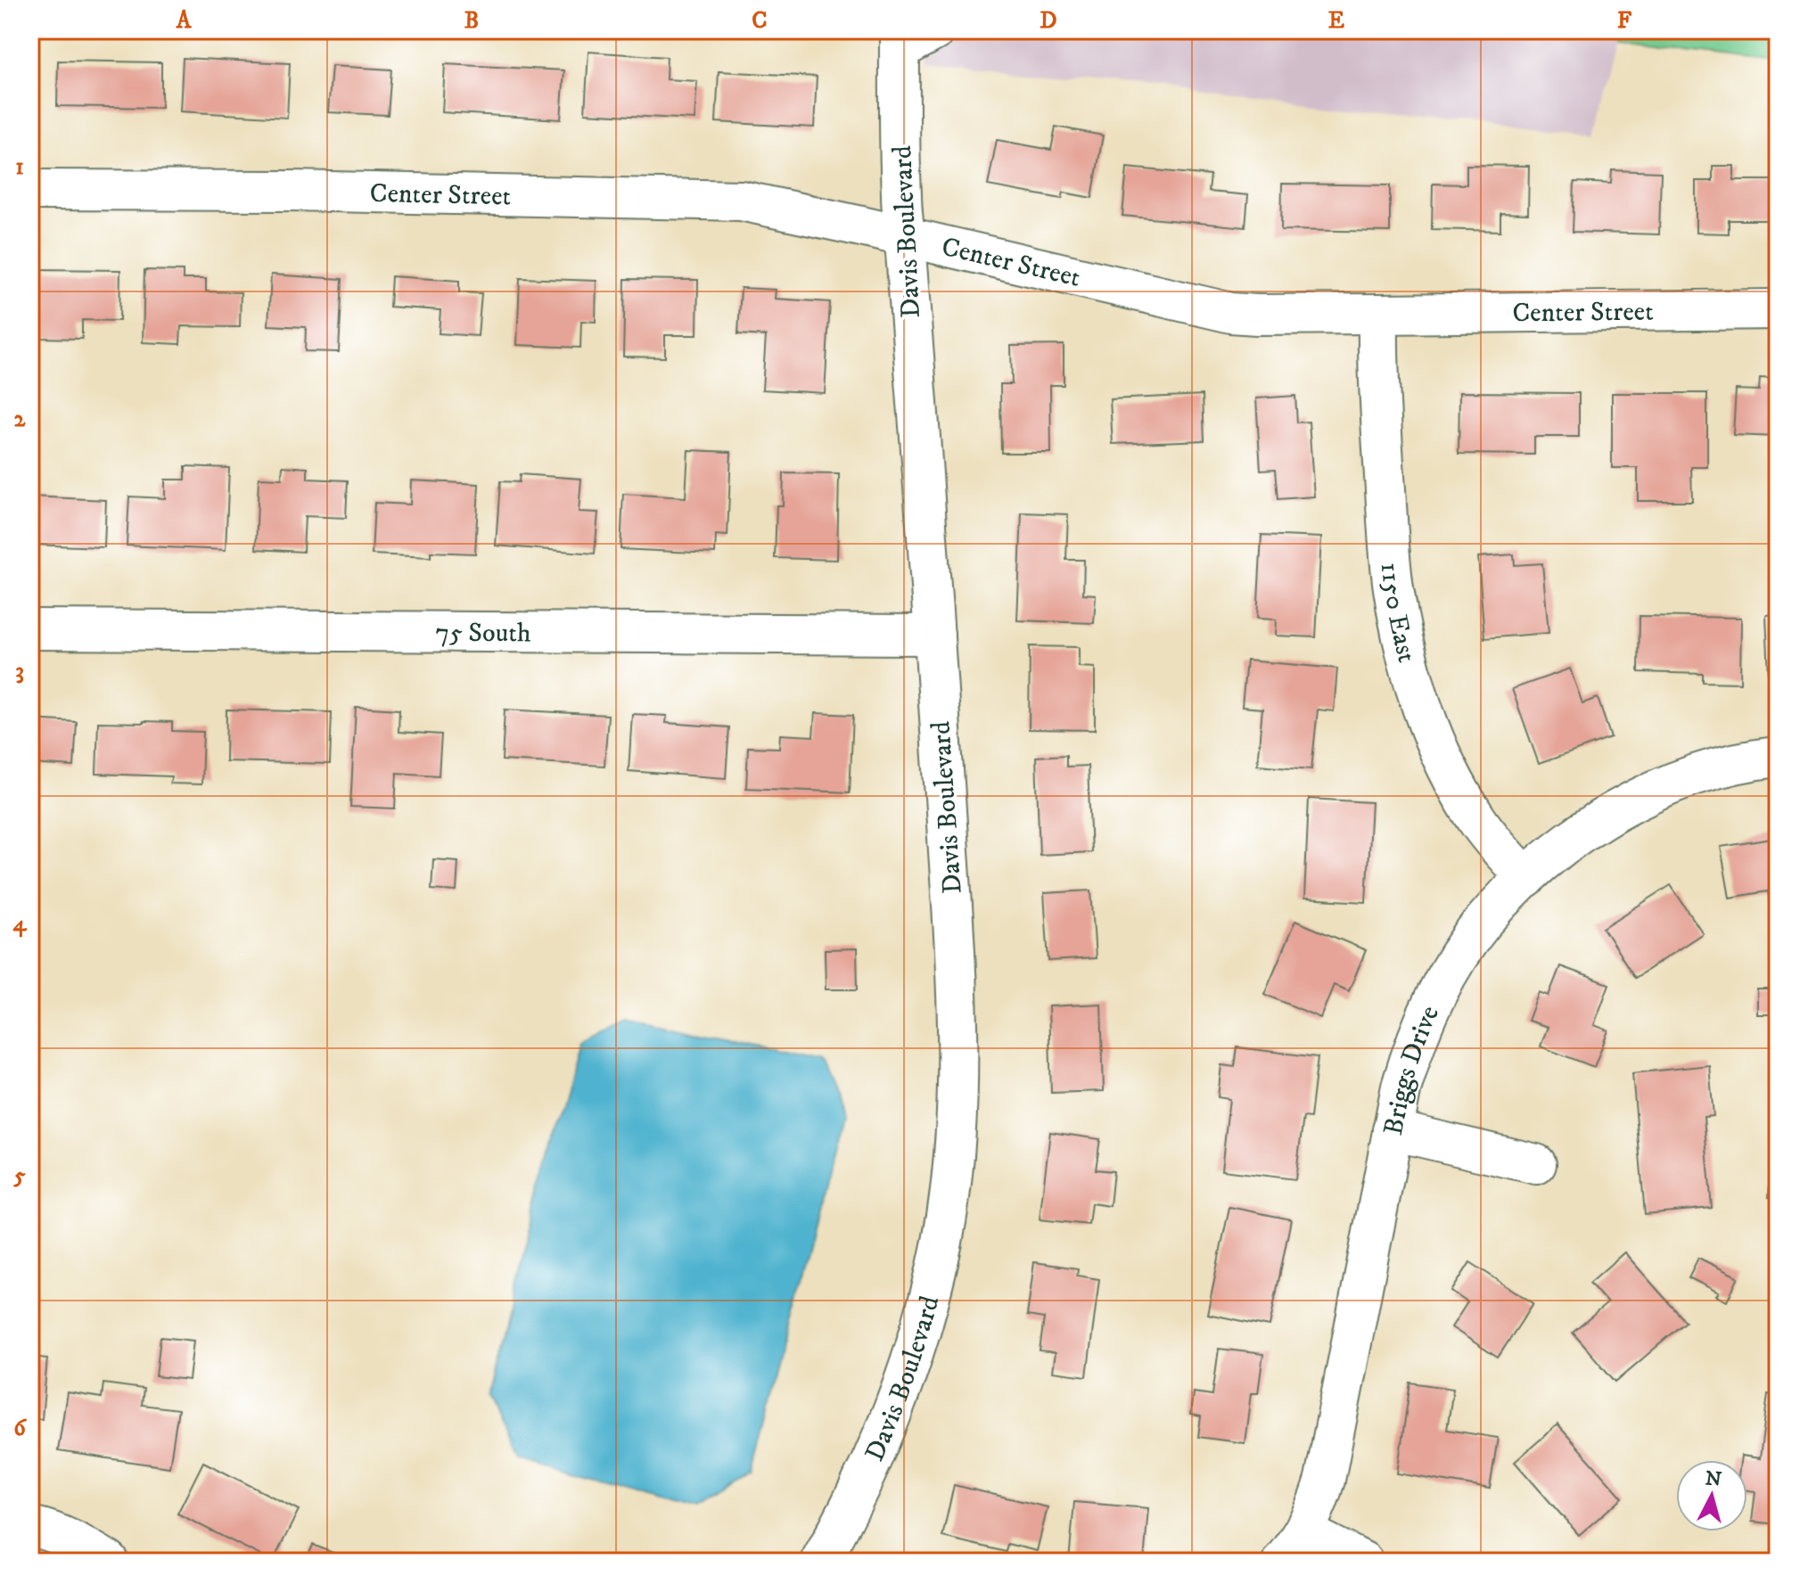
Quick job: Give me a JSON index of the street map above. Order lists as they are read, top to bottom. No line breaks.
{"streets":{"street":["Center Street","Davis Boulevard","1150 East","75 South","Briggs Drive"]},"crossings":[["Center Street","Davis Boulevard"],["Center Street","1150 East"],["Davis Boulevard","75 South"],["1150 East","Briggs Drive"]],"north":"top","grid":{"columns":["A","B","C","D","E","F"],"rows":["1","2","3","4","5","6"]}}
